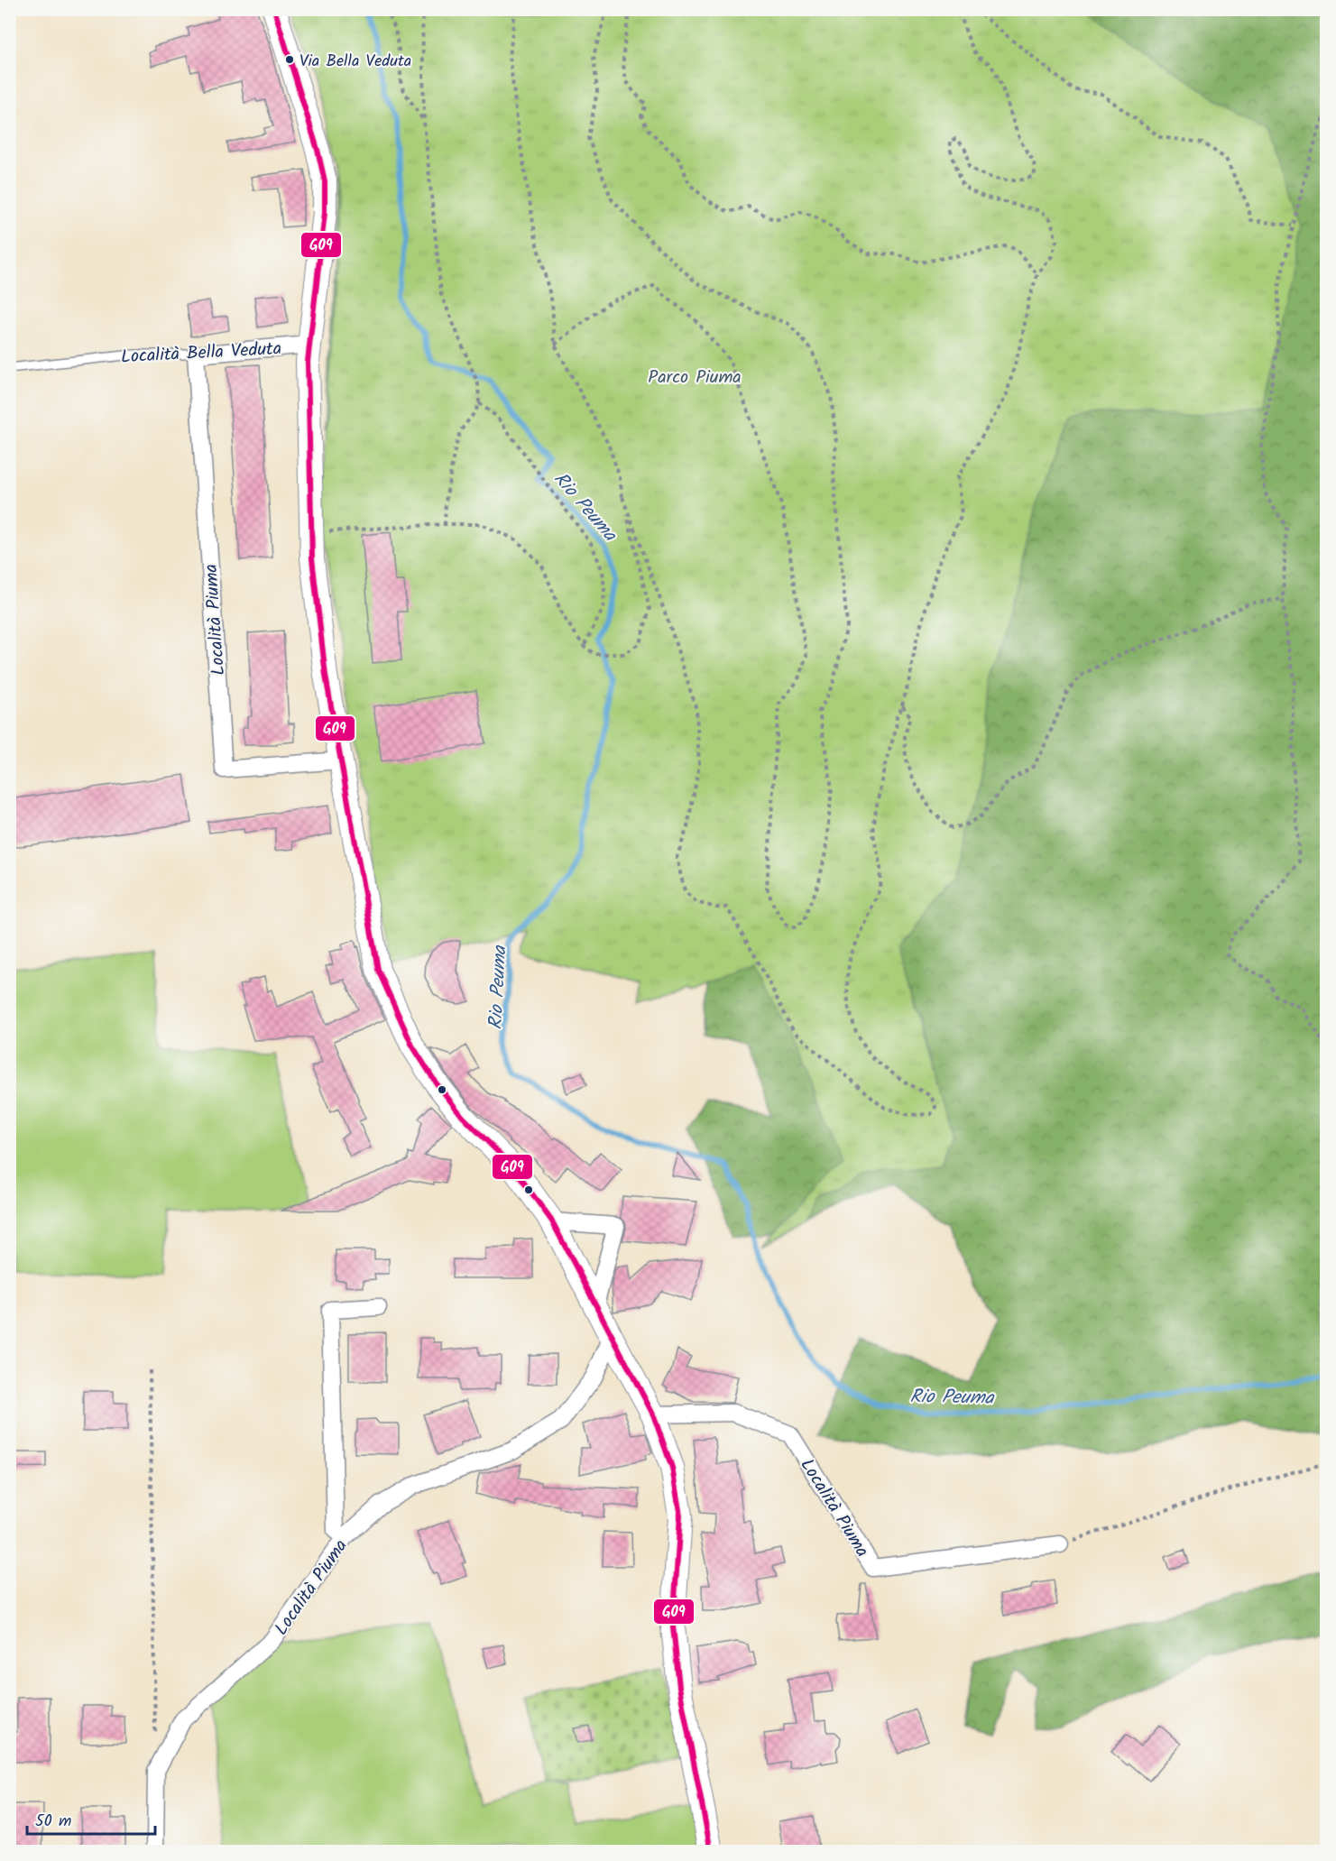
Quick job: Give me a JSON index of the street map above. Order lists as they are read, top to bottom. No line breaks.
{"streets":{"street":["Località Bella Veduta","Località Piuma"]},"crossings":[["Località Bella Veduta","Località Piuma"]],"water":["Rio Peuma"],"parks":["Parco Piuma"],"places":["Via Bella Veduta"],"lines":["transit line G09"],"scale_bar":"50 m"}
